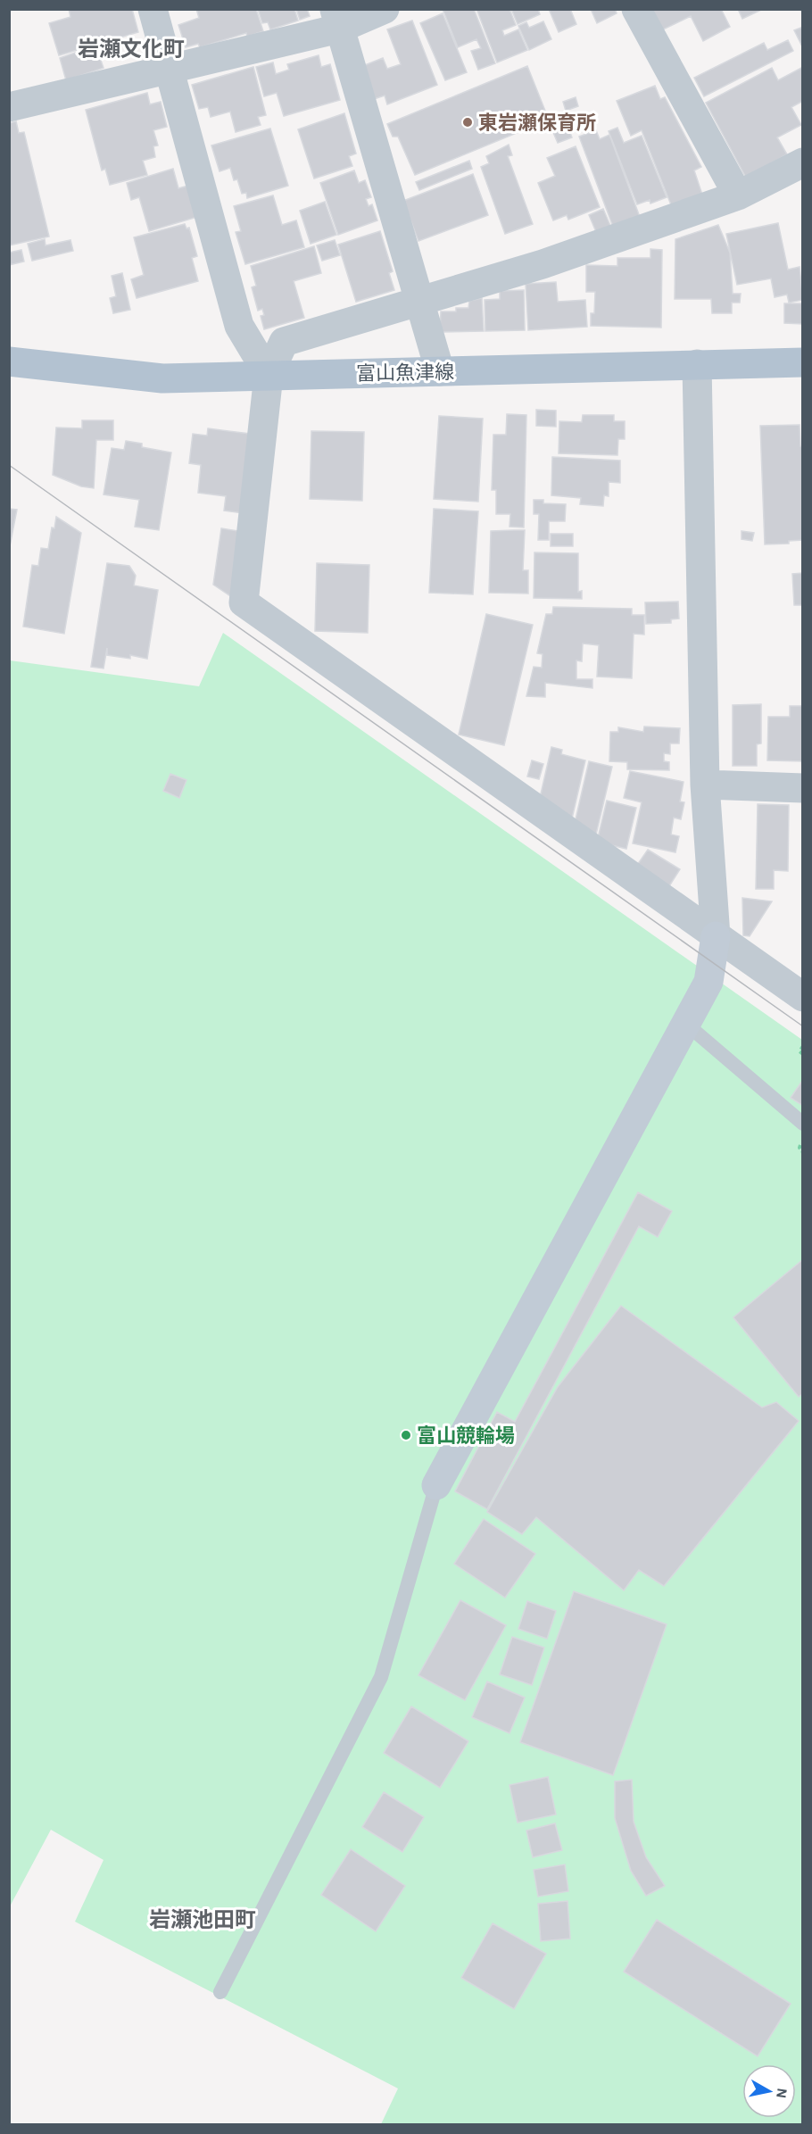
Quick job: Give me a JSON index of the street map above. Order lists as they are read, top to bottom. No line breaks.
{"streets":{"main road":["富山魚津線"]},"districts":["岩瀬文化町","岩瀬池田町"],"places":["東岩瀬保育所","富山競輪場"],"north":"right"}
